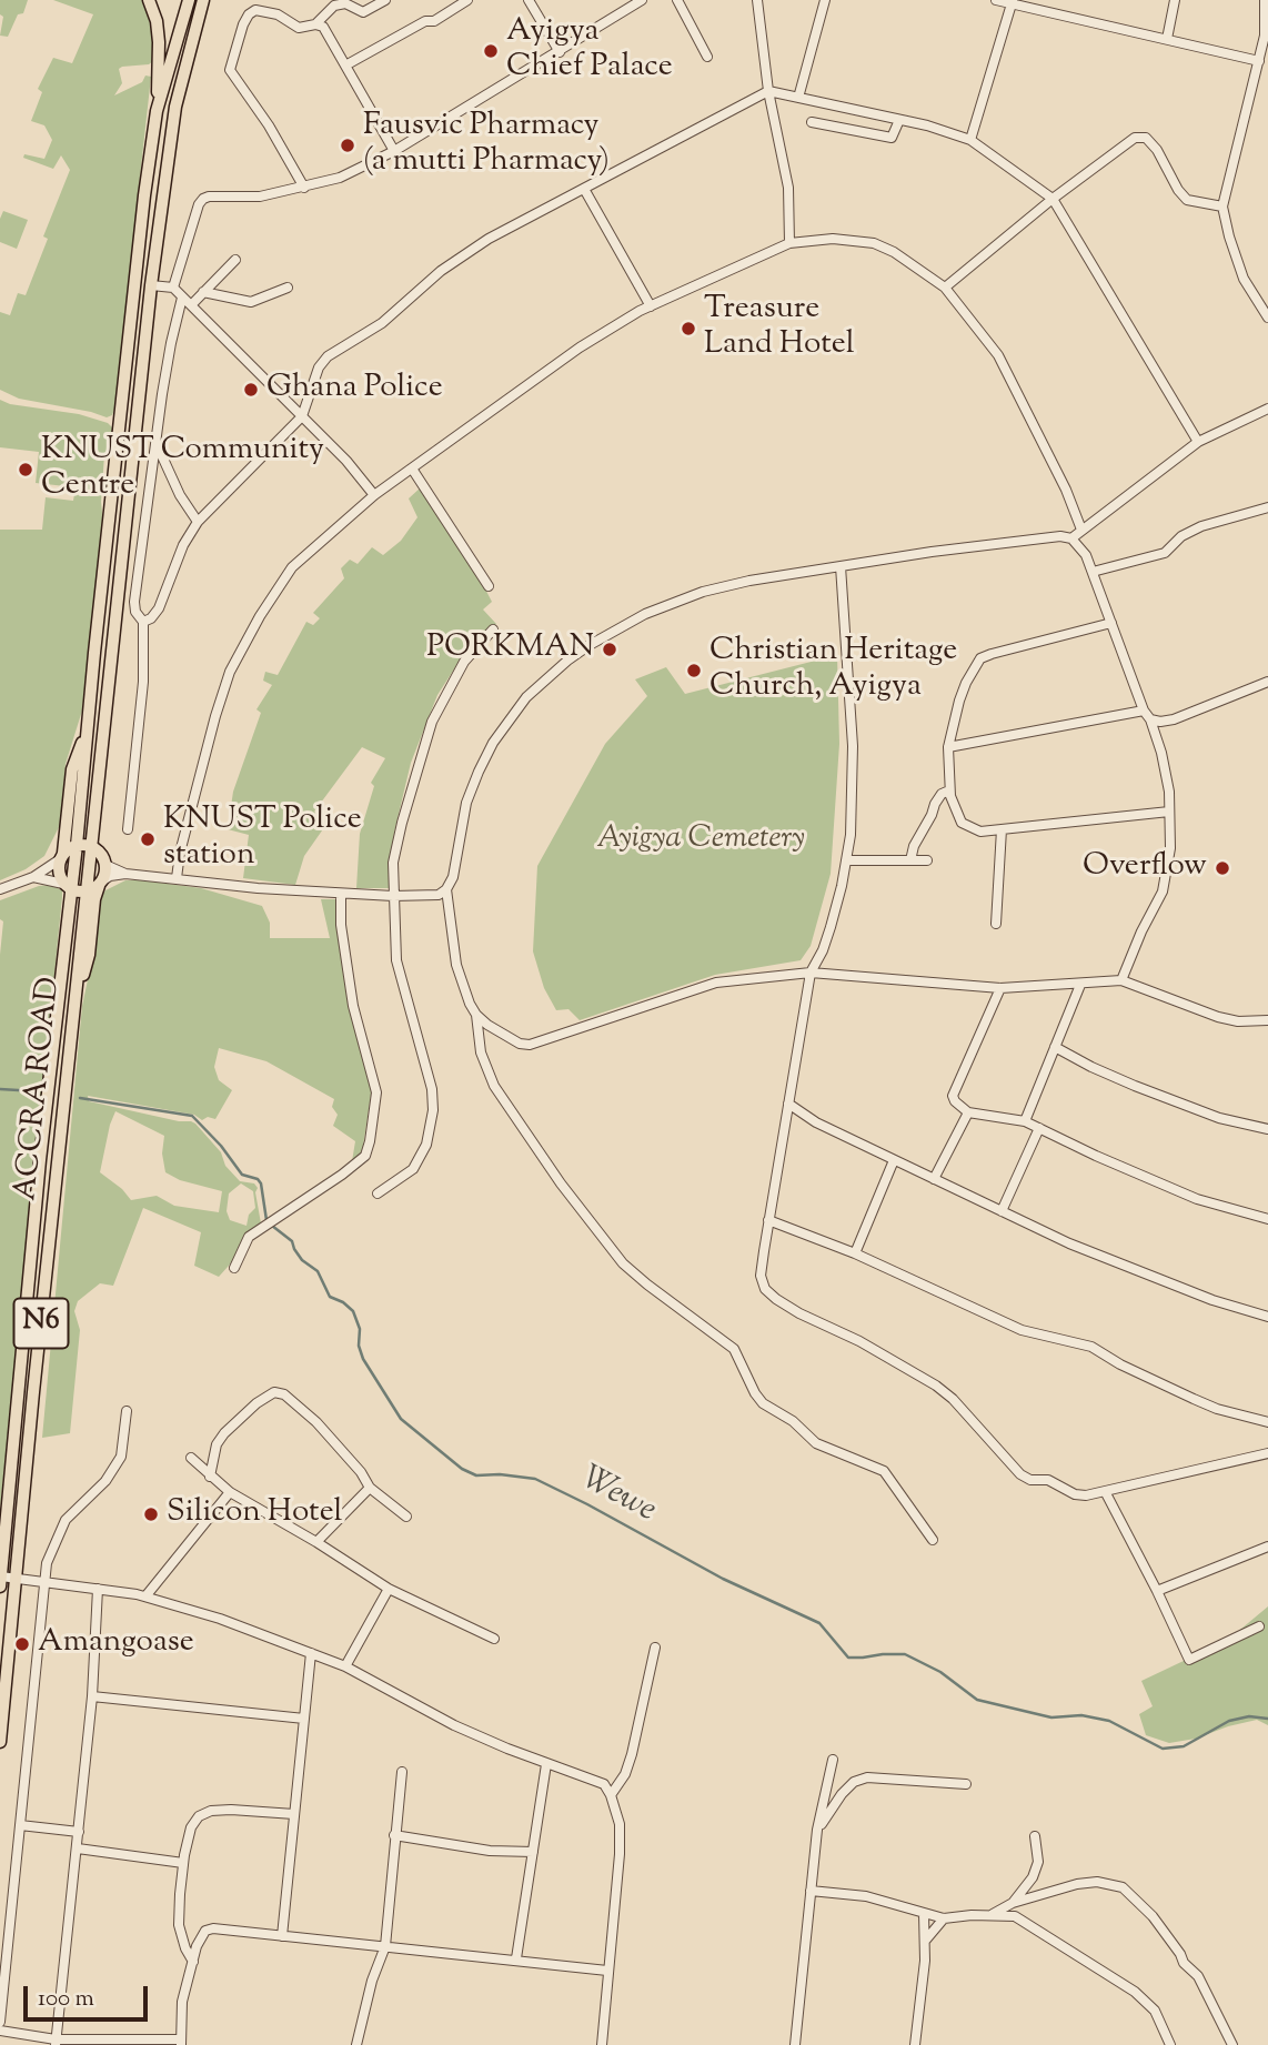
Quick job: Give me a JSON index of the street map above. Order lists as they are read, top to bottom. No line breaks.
{"streets":{"highway":["ACCRA ROAD","N6"]},"crossings":[["ACCRA ROAD","N6"]],"water":["Wewe"],"parks":["Ayigya Cemetery"],"places":["Ayigya Chief Palace","Fausvic Pharmacy (a mutti Pharmacy)","Treasure Land Hotel","Ghana Police","KNUST Community Centre","PORKMAN","Christian Heritage Church, Ayigya","KNUST Police station","Overflow","Silicon Hotel","Amangoase"],"scale_bar":"100 m"}
